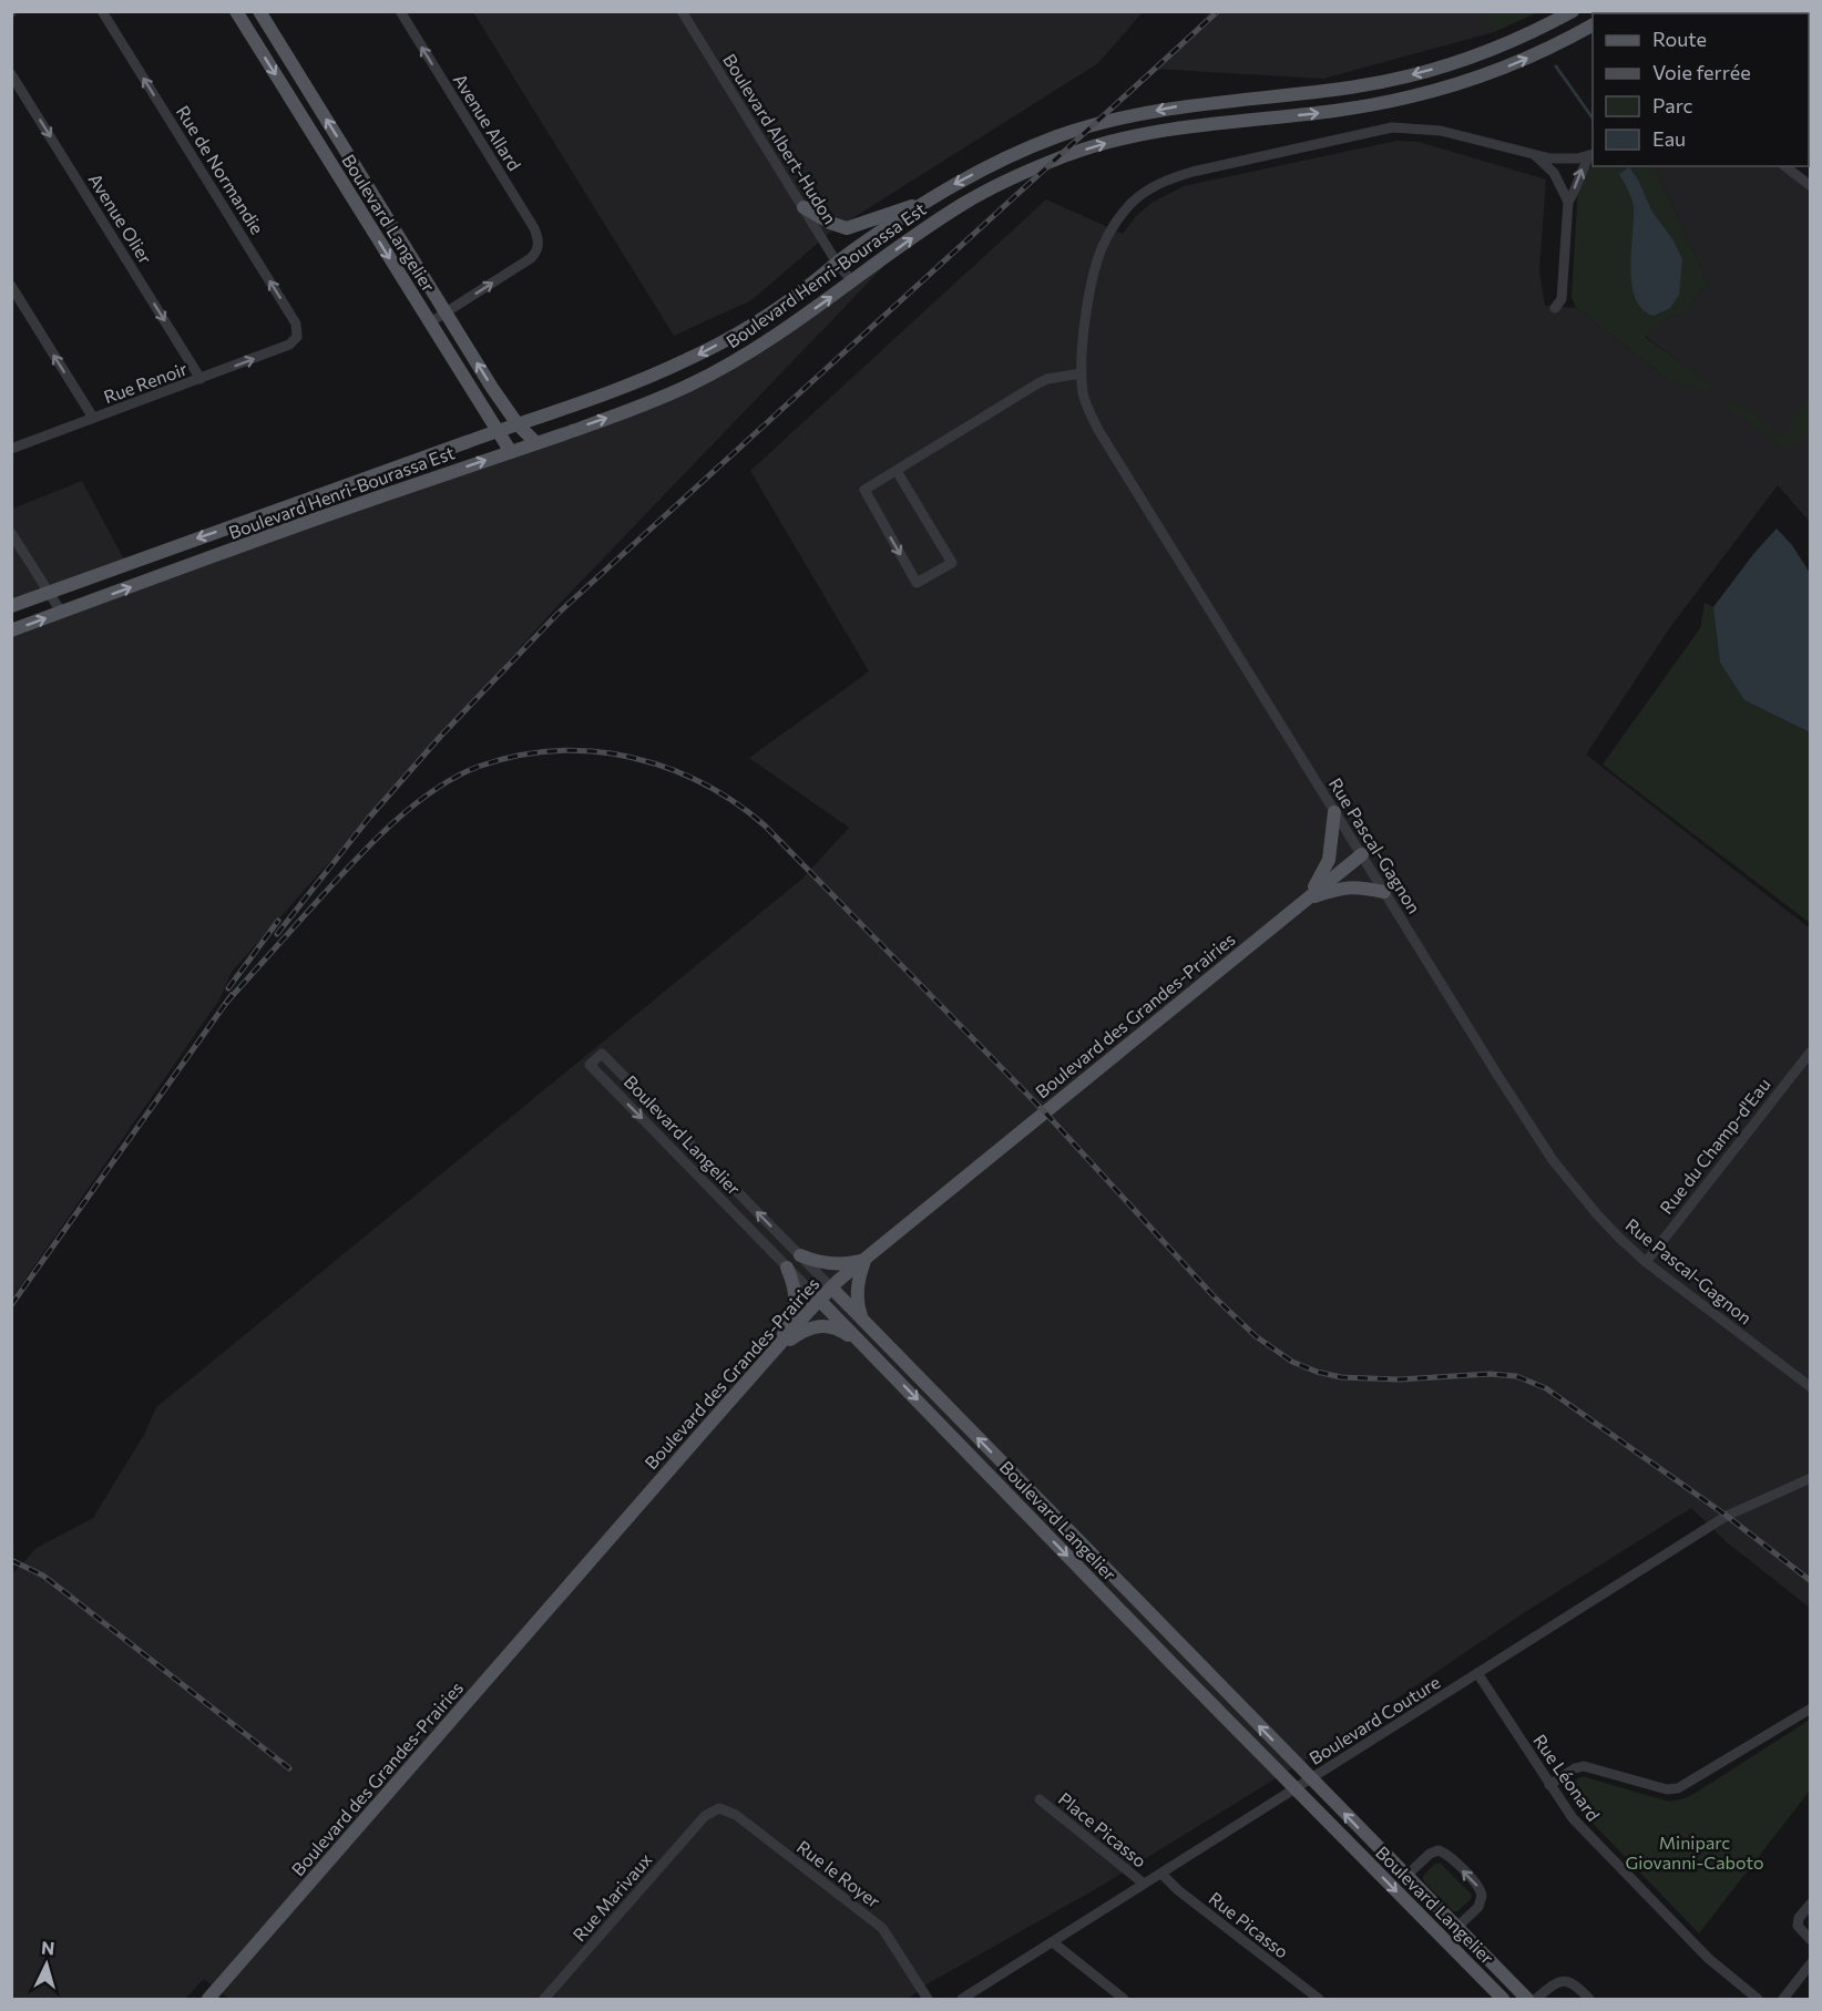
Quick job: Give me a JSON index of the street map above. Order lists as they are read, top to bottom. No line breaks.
{"streets":{"main road":["Boulevard Langelier","Boulevard Henri-Bourassa Est","Boulevard des Grandes-Prairies"],"street":["Avenue Allard","Boulevard Albert-Hudon","Rue de Normandie","Avenue Olier","Rue Renoir","Rue Pascal-Gagnon","Rue du Champ-d'Eau","Boulevard Couture","Rue Léonard","Place Picasso","Rue le Royer","Rue Marivaux","Rue Picasso"]},"crossings":[["Avenue Allard","Boulevard Langelier"],["Boulevard Albert-Hudon","Boulevard Henri-Bourassa Est"],["Rue de Normandie","Rue Renoir"],["Avenue Olier","Rue Renoir"],["Boulevard Langelier","Boulevard Henri-Bourassa Est"],["Boulevard Langelier","Boulevard des Grandes-Prairies"],["Boulevard Langelier","Boulevard Couture"],["Rue Pascal-Gagnon","Boulevard des Grandes-Prairies"],["Rue Pascal-Gagnon","Rue du Champ-d'Eau"],["Boulevard Couture","Rue Léonard"],["Boulevard Couture","Place Picasso"],["Boulevard Couture","Rue Picasso"],["Rue le Royer","Rue Marivaux"]],"one_way":["Rue de Normandie","Avenue Olier"],"parks":["Miniparc Giovanni-Caboto"],"legend":["Route","Voie ferrée","Parc","Eau"],"north":"top"}
